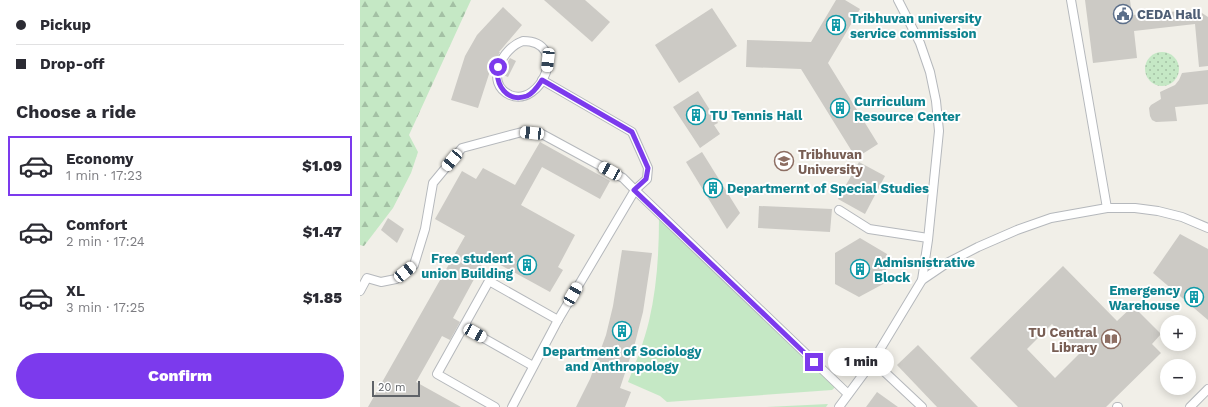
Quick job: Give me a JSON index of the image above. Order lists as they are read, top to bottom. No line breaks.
{"places":{"public building":["CEDA Hall"],"building":["Tribhuvan university service commission","Curriculum Resource Center","TU Tennis Hall","Departmernt of Special Studies","Free student union Building","Admisnistrative Block","Emergency Warehouse","Department of Sociology and Anthropology"],"school or university":["Tribhuvan University"],"library":["TU Central Library"]},"scale_bar":"20 m","page":{"banner":["Pickup","Drop-off"],"heading":"Choose a ride","list":[{"name":"Economy","note":"1 min · 17:23","value":"$1.09"},{"name":"Comfort","note":"2 min · 17:24","value":"$1.47"},{"name":"XL","note":"3 min · 17:25","value":"$1.85"}],"map_buttons":["+","−"],"buttons":"Confirm","bubble":"1 min","scale":"20 m"}}
